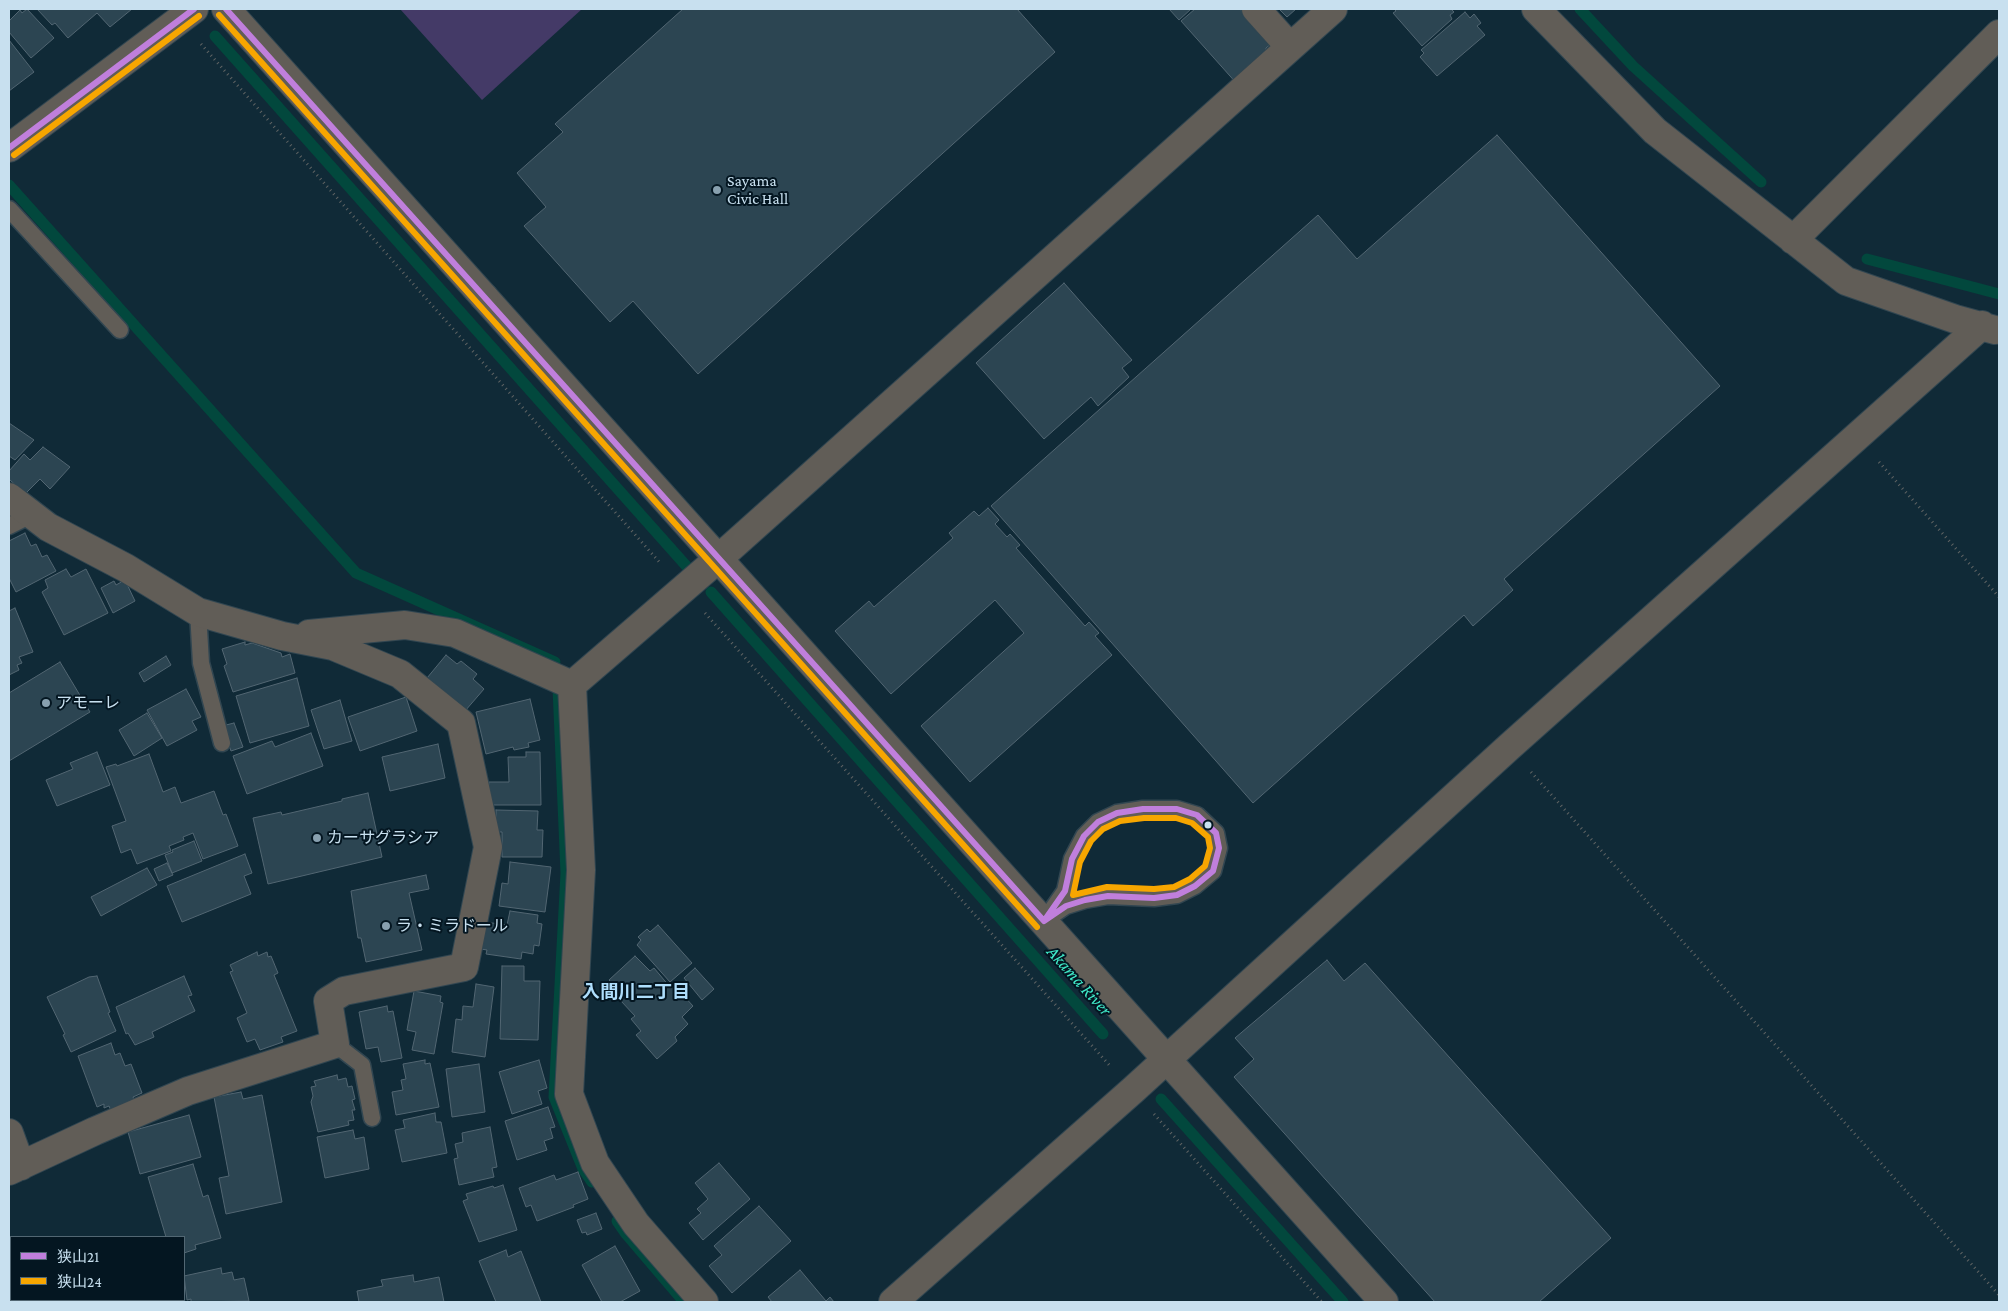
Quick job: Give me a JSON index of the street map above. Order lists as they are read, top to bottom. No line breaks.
{"districts":["入間川二丁目"],"water":["Akama River"],"places":["Sayama Civic Hall","アモーレ","カーサグラシア","ラ・ミラドール"],"lines":["transit line 狭山21","transit line 狭山24"],"legend":["狭山21","狭山24"]}
